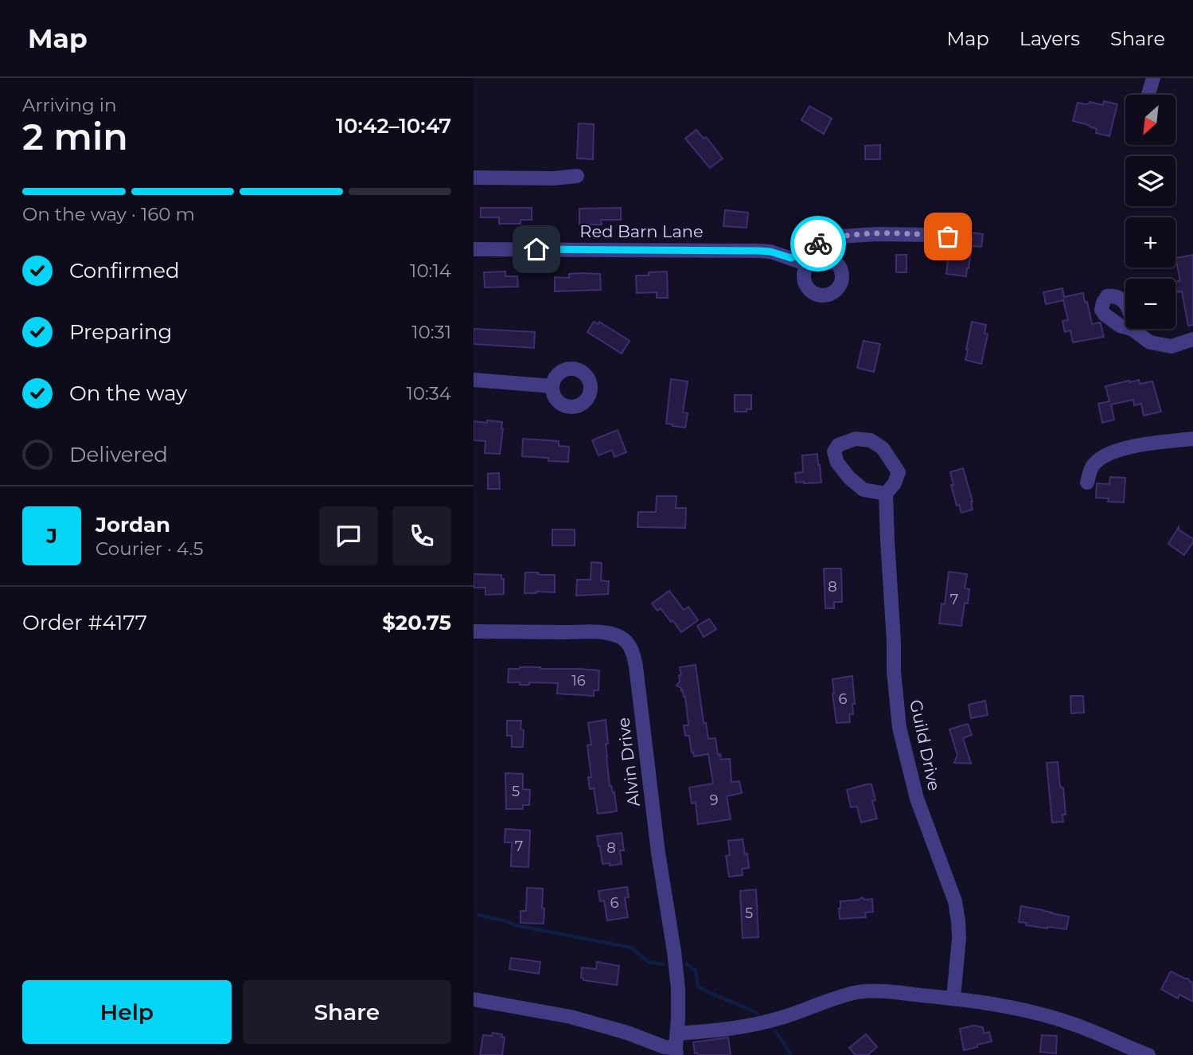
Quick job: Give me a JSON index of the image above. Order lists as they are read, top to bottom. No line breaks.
{"streets":{"street":["Red Barn Lane","Guild Drive","Alvin Drive"]},"house_numbers":["8","7","16","6","5","9","7","8","6","5"],"north":"bottom left","page":{"header":"Map","nav":["Map","Layers","Share"],"heading":["2 min","Arriving in","10:42–10:47"],"panel":["Jordan","Courier · 4.5","Order #4177","$20.75"],"map_buttons":["+","−"],"bar":"On the way · 160 m","list":[["Confirmed","10:14"],["Preparing","10:31"],["On the way","10:34"],"Delivered"],"round":"J","buttons":["Help","Share"]}}
